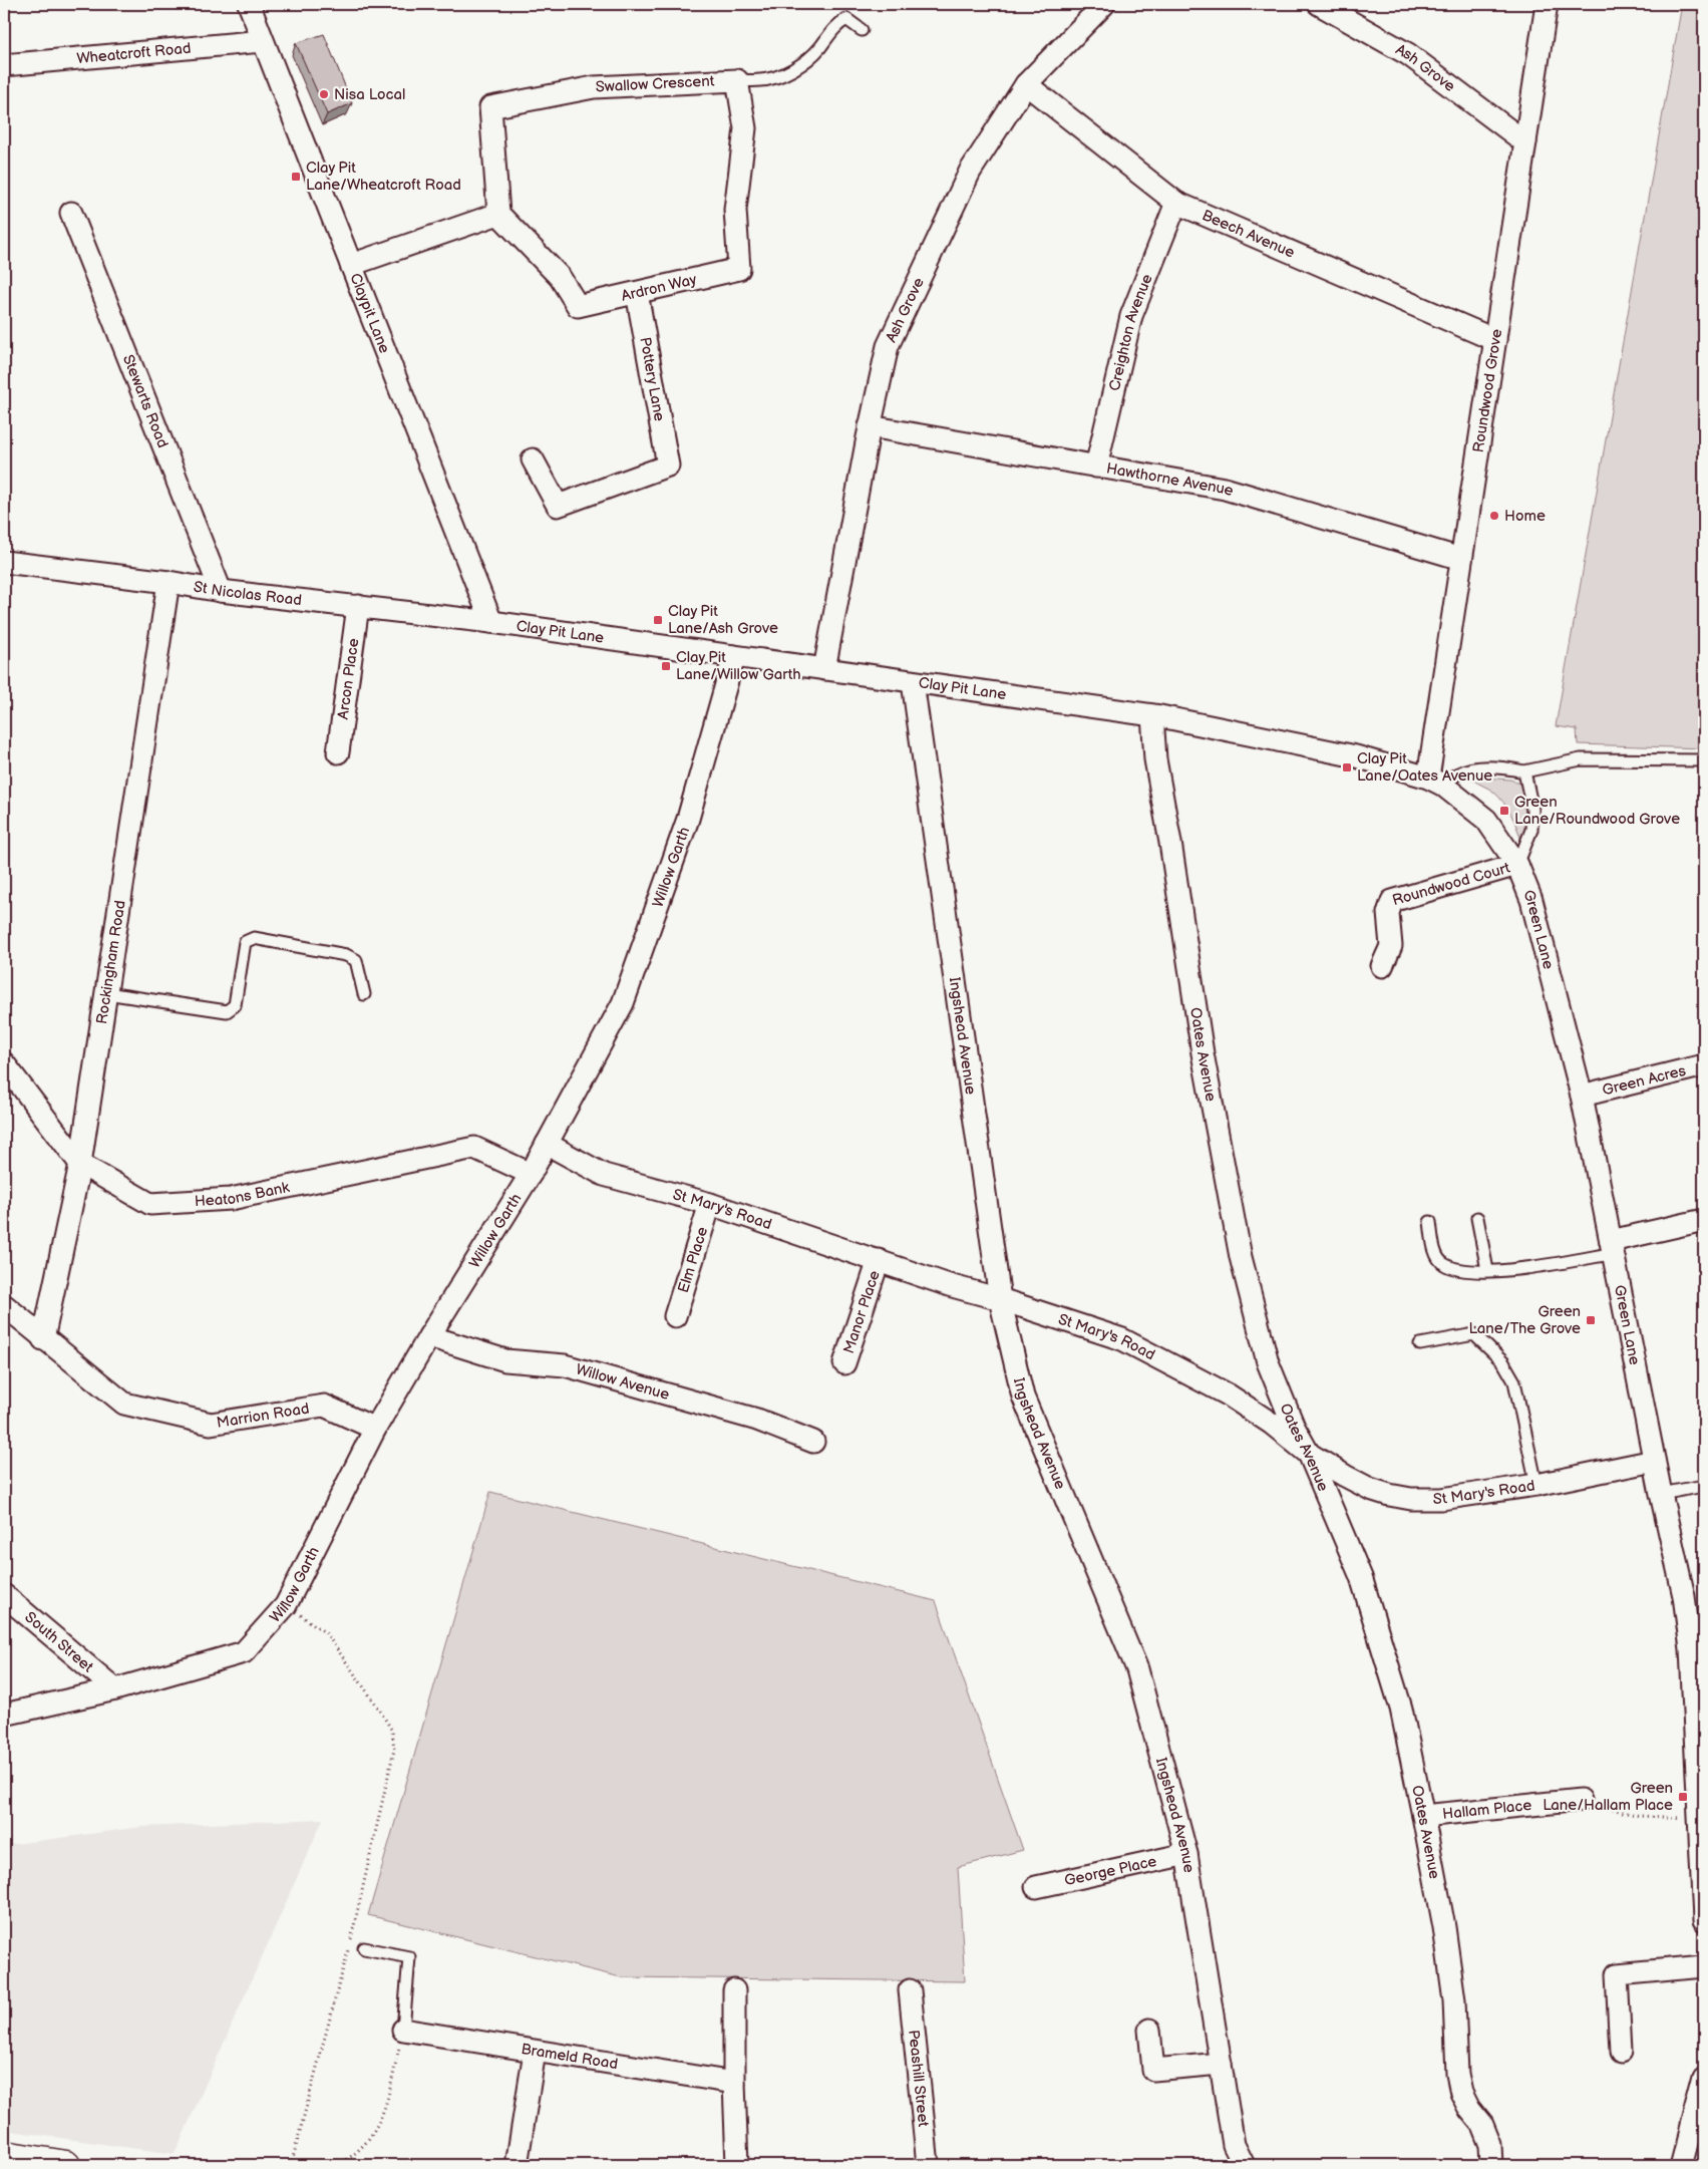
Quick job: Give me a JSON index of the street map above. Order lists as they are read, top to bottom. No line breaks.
{"streets":{"street":["Wheatcroft Road","Ash Grove","Swallow Crescent","Beech Avenue","Ardron Way","Claypit Lane","Creighton Avenue","Pottery Lane","Roundwood Grove","Stewarts Road","Hawthorne Avenue","St Nicolas Road","Clay Pit Lane","Arcon Place","Willow Garth","Roundwood Court","Green Lane","Rockingham Road","Ingshead Avenue","Oates Avenue","Green Acres","Heatons Bank","St Mary's Road","Elm Place","Manor Place","Willow Avenue","Marrion Road","South Street","Hallam Place","George Place","Brameld Road","Peashill Street"]},"crossings":[["Wheatcroft Road","Claypit Lane"],["Ash Grove","Beech Avenue"],["Ash Grove","Roundwood Grove"],["Ash Grove","Hawthorne Avenue"],["Ash Grove","Clay Pit Lane"],["Swallow Crescent","Ardron Way"],["Beech Avenue","Creighton Avenue"],["Beech Avenue","Roundwood Grove"],["Ardron Way","Pottery Lane"],["Claypit Lane","St Nicolas Road"],["Claypit Lane","Clay Pit Lane"],["Creighton Avenue","Hawthorne Avenue"],["Roundwood Grove","Hawthorne Avenue"],["Roundwood Grove","Clay Pit Lane"],["Roundwood Grove","Green Lane"],["Stewarts Road","St Nicolas Road"],["St Nicolas Road","Clay Pit Lane"],["St Nicolas Road","Arcon Place"],["St Nicolas Road","Rockingham Road"],["Clay Pit Lane","Willow Garth"],["Clay Pit Lane","Green Lane"],["Clay Pit Lane","Ingshead Avenue"],["Clay Pit Lane","Oates Avenue"],["Willow Garth","Heatons Bank"],["Willow Garth","St Mary's Road"],["Willow Garth","Willow Avenue"],["Willow Garth","Marrion Road"],["Willow Garth","South Street"],["Roundwood Court","Green Lane"],["Green Lane","Green Acres"],["Green Lane","St Mary's Road"],["Rockingham Road","Heatons Bank"],["Rockingham Road","Marrion Road"],["Ingshead Avenue","St Mary's Road"],["Ingshead Avenue","George Place"],["Oates Avenue","St Mary's Road"],["Oates Avenue","Hallam Place"],["St Mary's Road","Elm Place"],["St Mary's Road","Manor Place"]],"places":{"other":["Nisa Local","Home"],"transit":["Clay Pit Lane/Wheatcroft Road","Clay Pit Lane/Ash Grove","Clay Pit Lane/Willow Garth","Clay Pit Lane/Oates Avenue","Green Lane/Roundwood Grove","Green Lane/The Grove","Green Lane/Hallam Place"]}}
